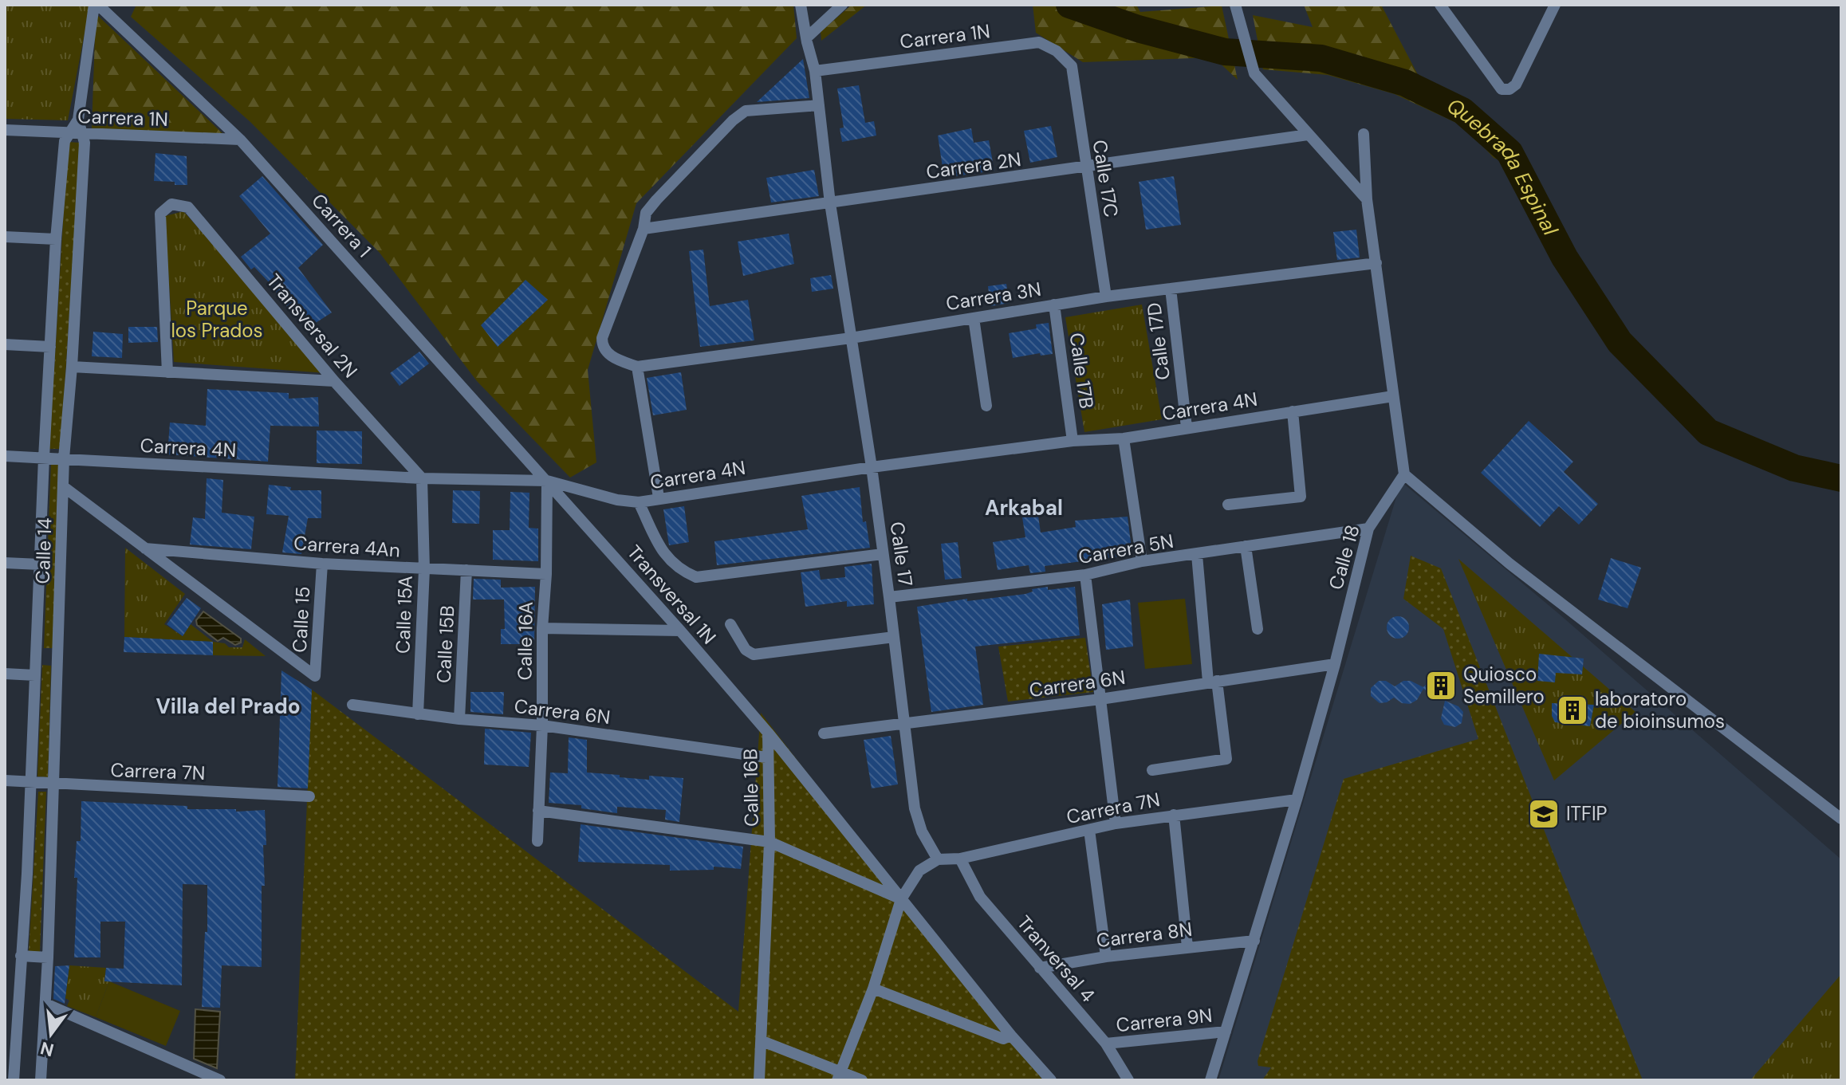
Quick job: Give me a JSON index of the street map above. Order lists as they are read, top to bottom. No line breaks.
{"streets":{"street":["Carrera 1N","Carrera 2N","Calle 17C","Carrera 1","Carrera 3N","Transversal 2N","Calle 17D","Calle 17B","Carrera 4N","Carrera 4An","Carrera 5N","Calle 14","Calle 17","Calle 18","Transversal 1N","Calle 15A","Calle 15","Calle 16A","Calle 15B","Carrera 6N","Carrera 7N","Calle 16B","Carrera 8N","Tranversal 4","Carrera 9N"]},"crossings":[["Carrera 1N","Calle 17C"],["Carrera 1N","Carrera 1"],["Carrera 1N","Calle 14"],["Carrera 1N","Calle 17"],["Carrera 2N","Calle 17C"],["Carrera 2N","Carrera 3N"],["Carrera 2N","Calle 17"],["Calle 17C","Carrera 3N"],["Carrera 1","Carrera 4N"],["Carrera 1","Calle 14"],["Carrera 1","Transversal 1N"],["Carrera 1","Calle 16A"],["Carrera 3N","Calle 17D"],["Carrera 3N","Calle 17B"],["Carrera 3N","Calle 17"],["Transversal 2N","Carrera 4N"],["Transversal 2N","Calle 15A"],["Calle 17D","Carrera 4N"],["Calle 17B","Carrera 4N"],["Carrera 4N","Calle 14"],["Carrera 4N","Calle 17"],["Carrera 4N","Transversal 1N"],["Carrera 4N","Calle 15A"],["Carrera 4N","Calle 16A"],["Carrera 4An","Calle 15A"],["Carrera 4An","Calle 15"],["Carrera 4An","Calle 16A"],["Carrera 4An","Calle 15B"],["Carrera 5N","Calle 17"],["Carrera 5N","Calle 18"],["Calle 14","Carrera 7N"],["Calle 17","Carrera 6N"],["Calle 17","Carrera 7N"],["Calle 18","Carrera 6N"],["Calle 18","Carrera 7N"],["Calle 18","Carrera 8N"],["Calle 18","Carrera 9N"],["Transversal 1N","Calle 16A"],["Transversal 1N","Calle 16B"],["Calle 15A","Carrera 6N"],["Calle 16A","Carrera 6N"],["Calle 15B","Carrera 6N"],["Carrera 6N","Calle 16B"],["Carrera 7N","Tranversal 4"],["Carrera 8N","Tranversal 4"],["Tranversal 4","Carrera 9N"]],"districts":["Arkabal","Villa del Prado"],"water":["Quebrada Espinal"],"parks":["Parque los Prados"],"places":{"building":["Quiosco Semillero","laboratoro de bioinsumos"],"school or university":["ITFIP"]},"north":"bottom"}
